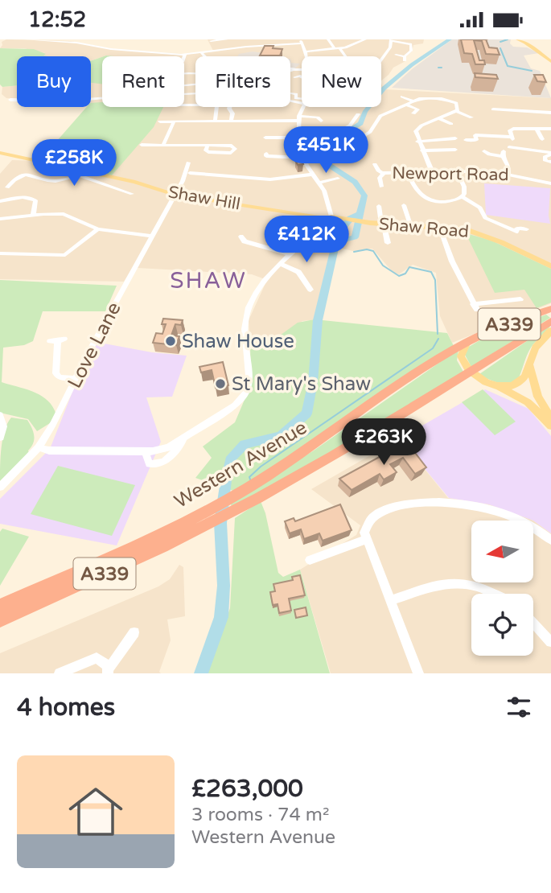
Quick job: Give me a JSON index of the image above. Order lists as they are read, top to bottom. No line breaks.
{"streets":{"highway":["A339","Western Avenue"],"main road":["Shaw Hill","Shaw Road"],"street":["Newport Road","Love Lane"]},"crossings":[["Shaw Hill","Shaw Road"],["Shaw Hill","Love Lane"]],"districts":["SHAW"],"places":["Shaw House","St Mary's Shaw"],"north":"left","page":{"status":"12:52","chip":["Buy","Rent","Filters","New"],"price":["£451K","£258K","£412K","£263K"],"heading":"4 homes","list":[{"name":"£263,000","note":"3 rooms · 74 m² · Western Avenue"}]}}
